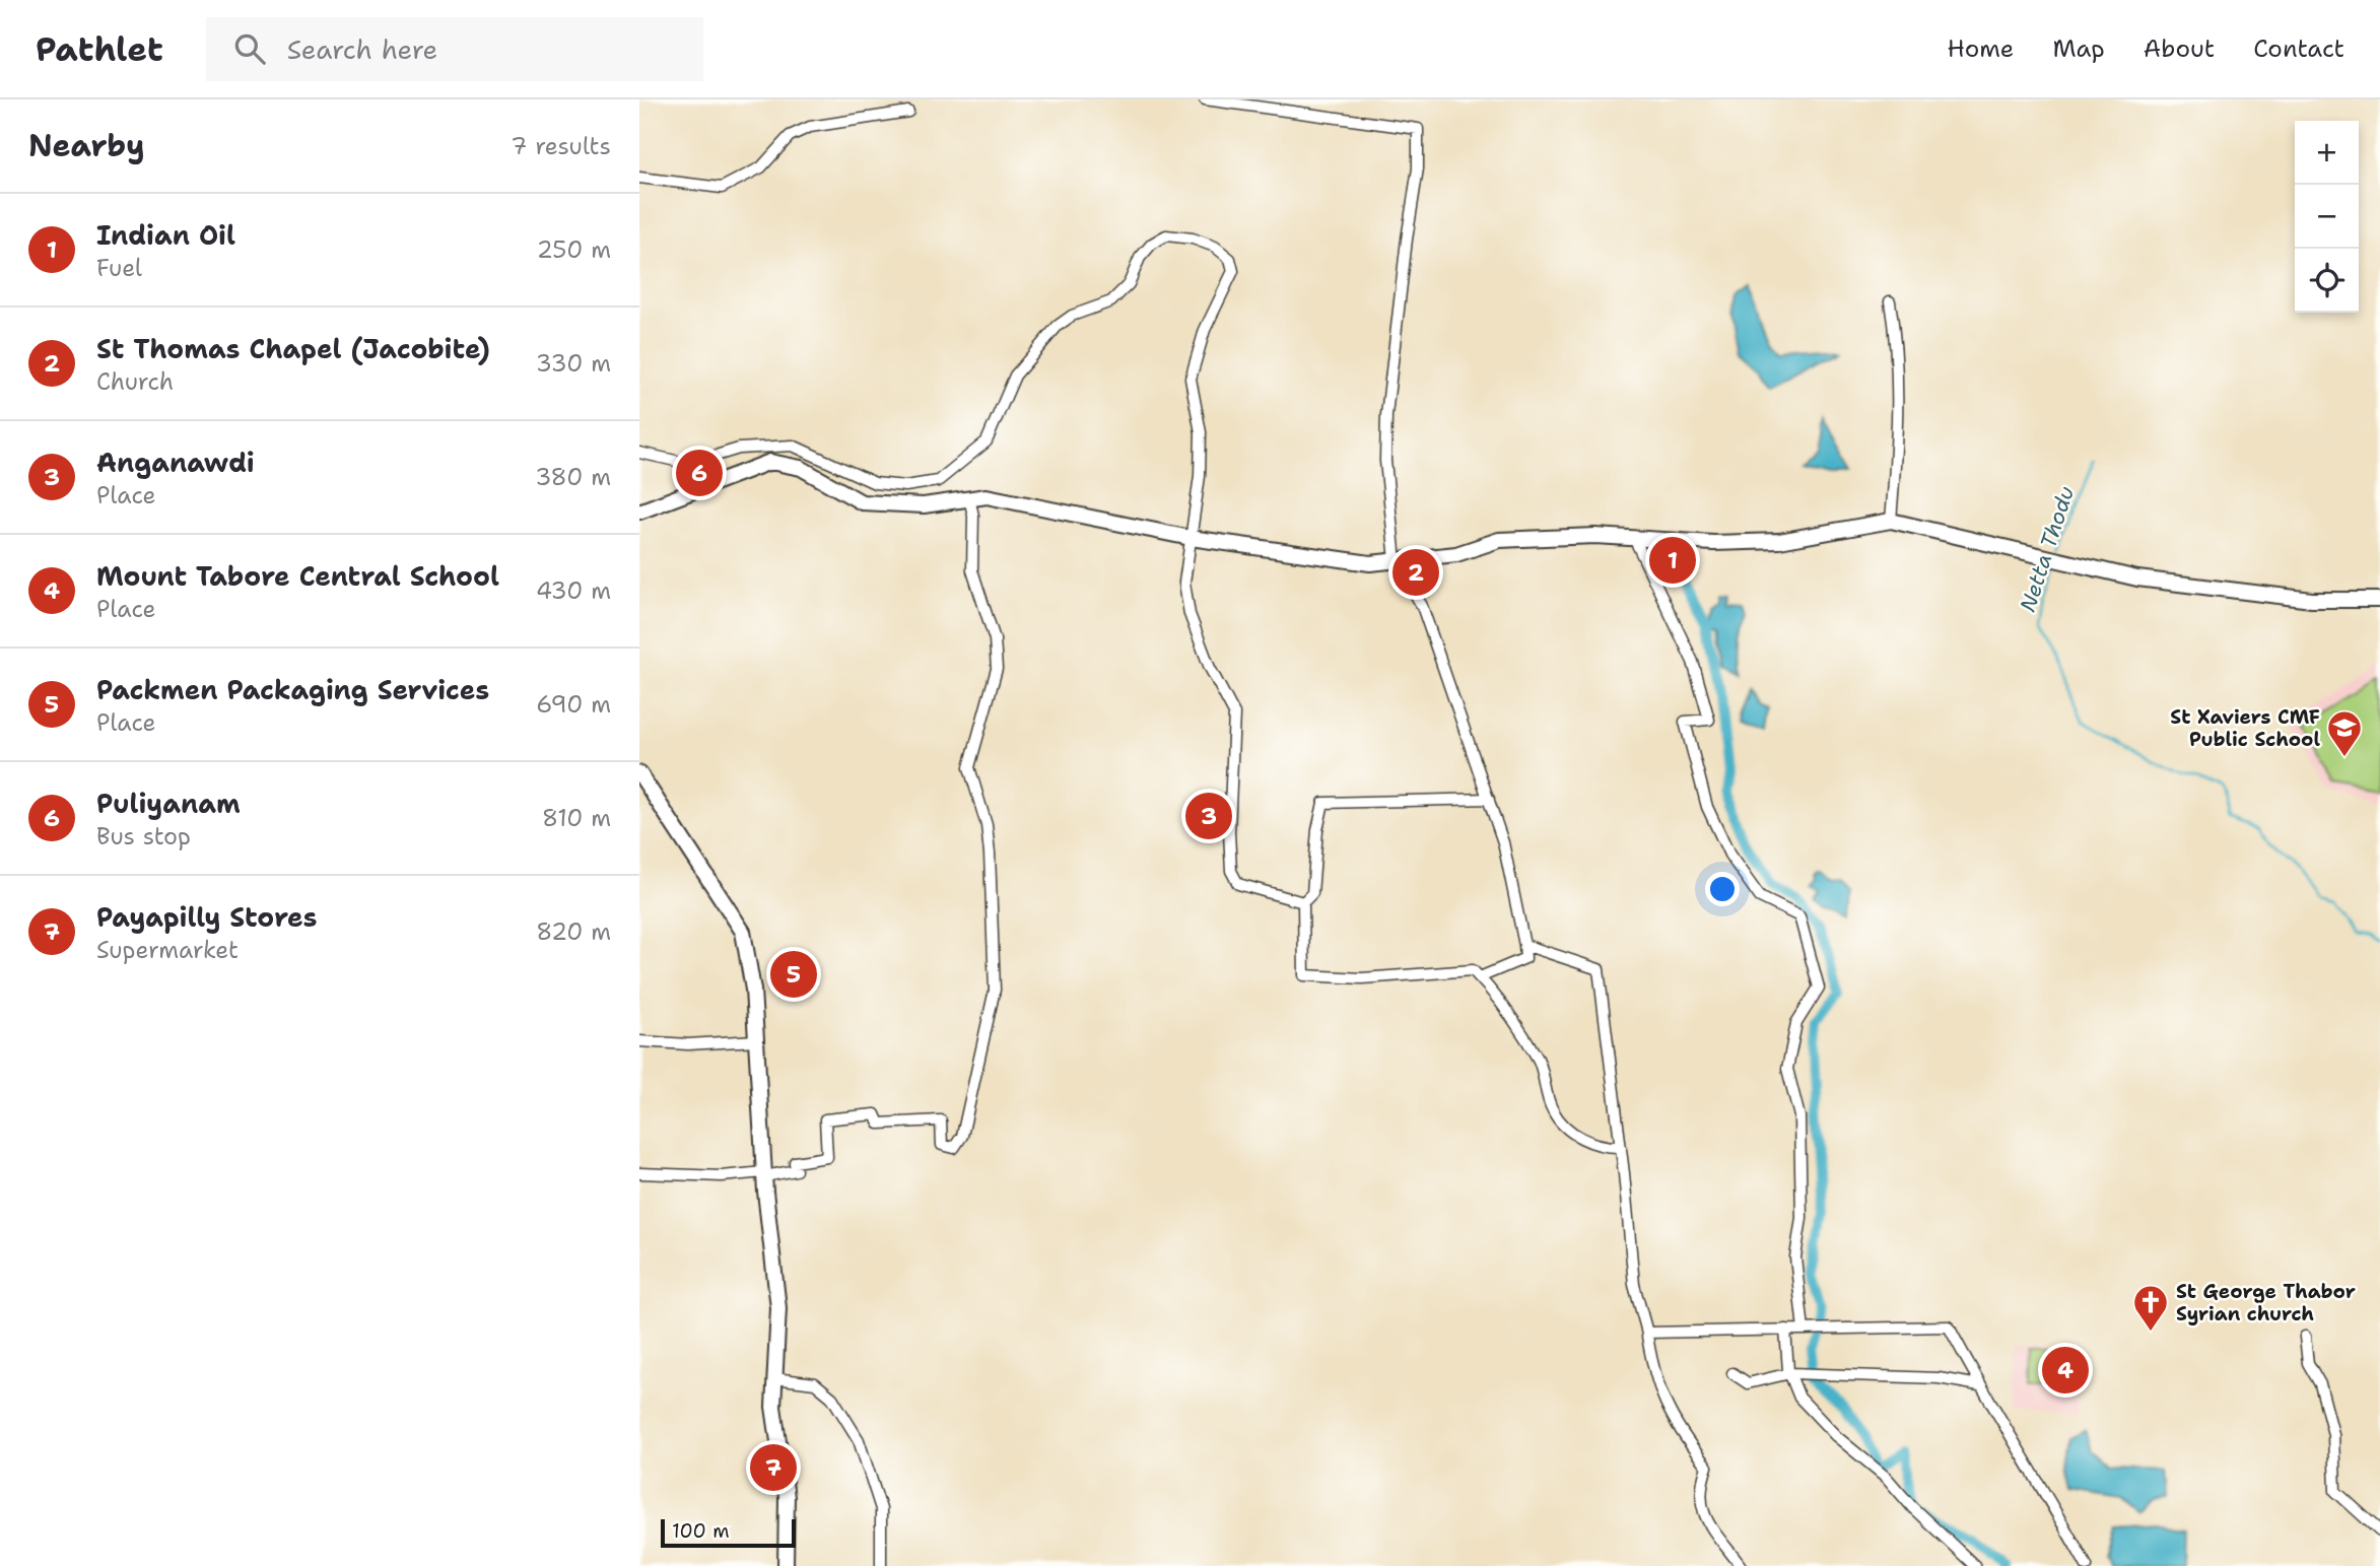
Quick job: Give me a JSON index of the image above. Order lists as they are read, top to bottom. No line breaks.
{"water":["Netta Thodu"],"places":{"school or university":["St Xaviers CMF Public School"],"church":["St George Thabor Syrian church"]},"scale_bar":"100 m","page":{"header":"Pathlet","search":"Search here","nav":["Home","Map","About","Contact"],"heading":["Nearby","7 results"],"map_buttons":["+","−"],"list":[{"mark":"1","name":"Indian Oil","note":"Fuel","value":"250 m"},{"mark":"2","name":"St Thomas Chapel (Jacobite)","note":"Church","value":"330 m"},{"mark":"3","name":"Anganawdi","note":"Place","value":"380 m"},{"mark":"4","name":"Mount Tabore Central School","note":"Place","value":"430 m"},{"mark":"5","name":"Packmen Packaging Services","note":"Place","value":"690 m"},{"mark":"6","name":"Puliyanam","note":"Bus stop","value":"810 m"},{"mark":"7","name":"Payapilly Stores","note":"Supermarket","value":"820 m"}],"pins":["6","1","2","3","5","4","7"],"scale":"100 m"}}
